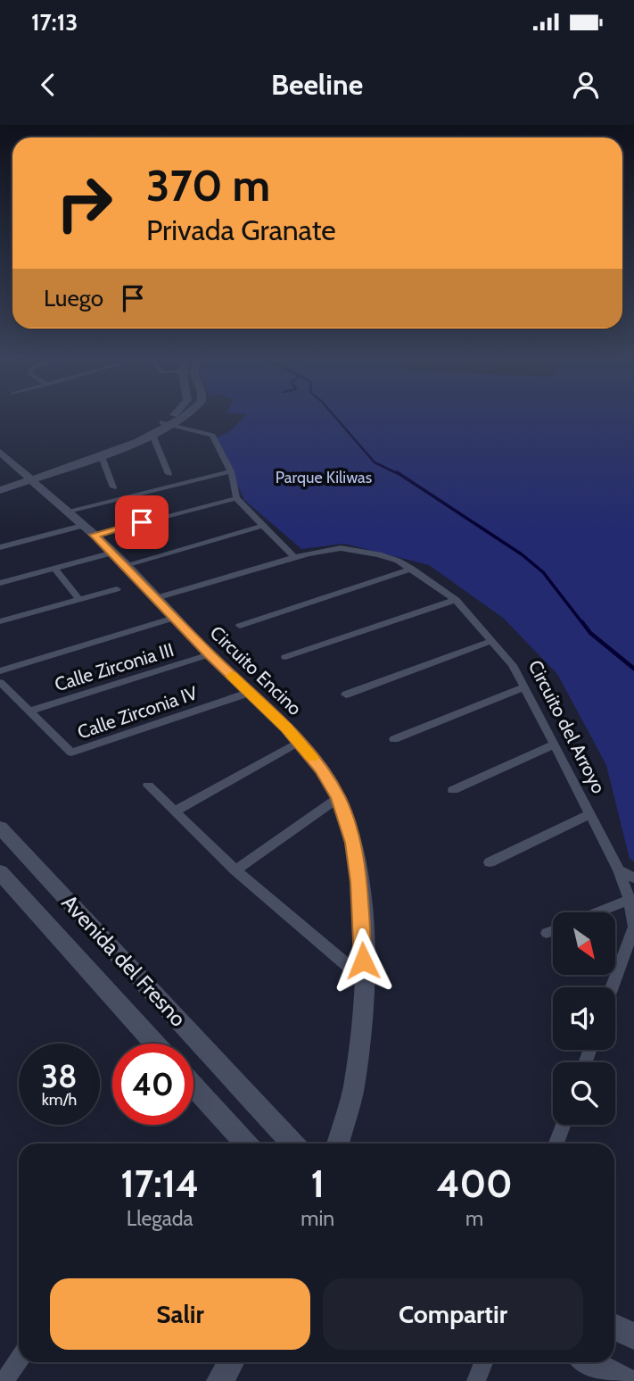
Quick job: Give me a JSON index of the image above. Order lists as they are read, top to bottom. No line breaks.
{"streets":{"street":["Calle Zirconia III","Circuito Encino","Calle Zirconia IV","Circuito del Arroyo","Avenida del Fresno"]},"crossings":[["Calle Zirconia III","Circuito Encino"],["Calle Zirconia III","Calle Zirconia IV"],["Circuito Encino","Calle Zirconia IV"],["Circuito Encino","Circuito del Arroyo"]],"parks":["Parque Kiliwas"],"north":"bottom right","page":{"status":"17:13","header":"Beeline","turn":["370 m","Privada Granate"],"then":"Luego","speed":"38 km/h","limit":"40","eta":["17:14","Llegada","1","min","400","m"],"buttons":["Salir","Compartir"]}}
